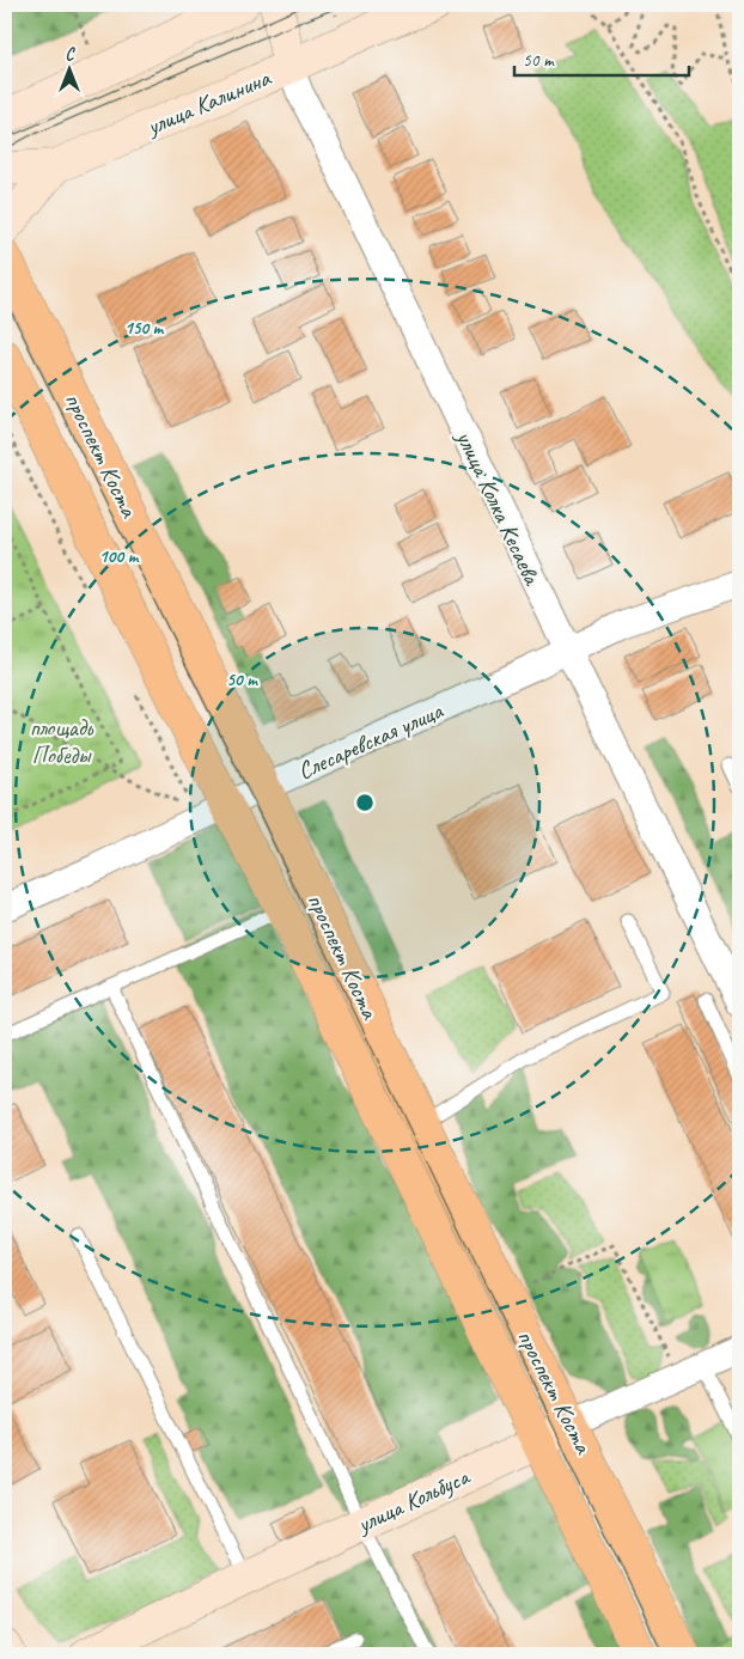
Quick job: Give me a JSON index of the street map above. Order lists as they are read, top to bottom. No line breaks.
{"streets":{"main road":["улица Калинина","проспект Коста","улица Колка Кесаева","улица Кольбуса"],"street":["Слесаревская улица"]},"crossings":[["улица Калинина","улица Колка Кесаева"],["проспект Коста","Слесаревская улица"],["проспект Коста","улица Кольбуса"],["улица Колка Кесаева","Слесаревская улица"]],"parks":["площадь Победы"],"scale_bar":"50 m","north":"top","rings":["150 m","100 m","50 m"]}
